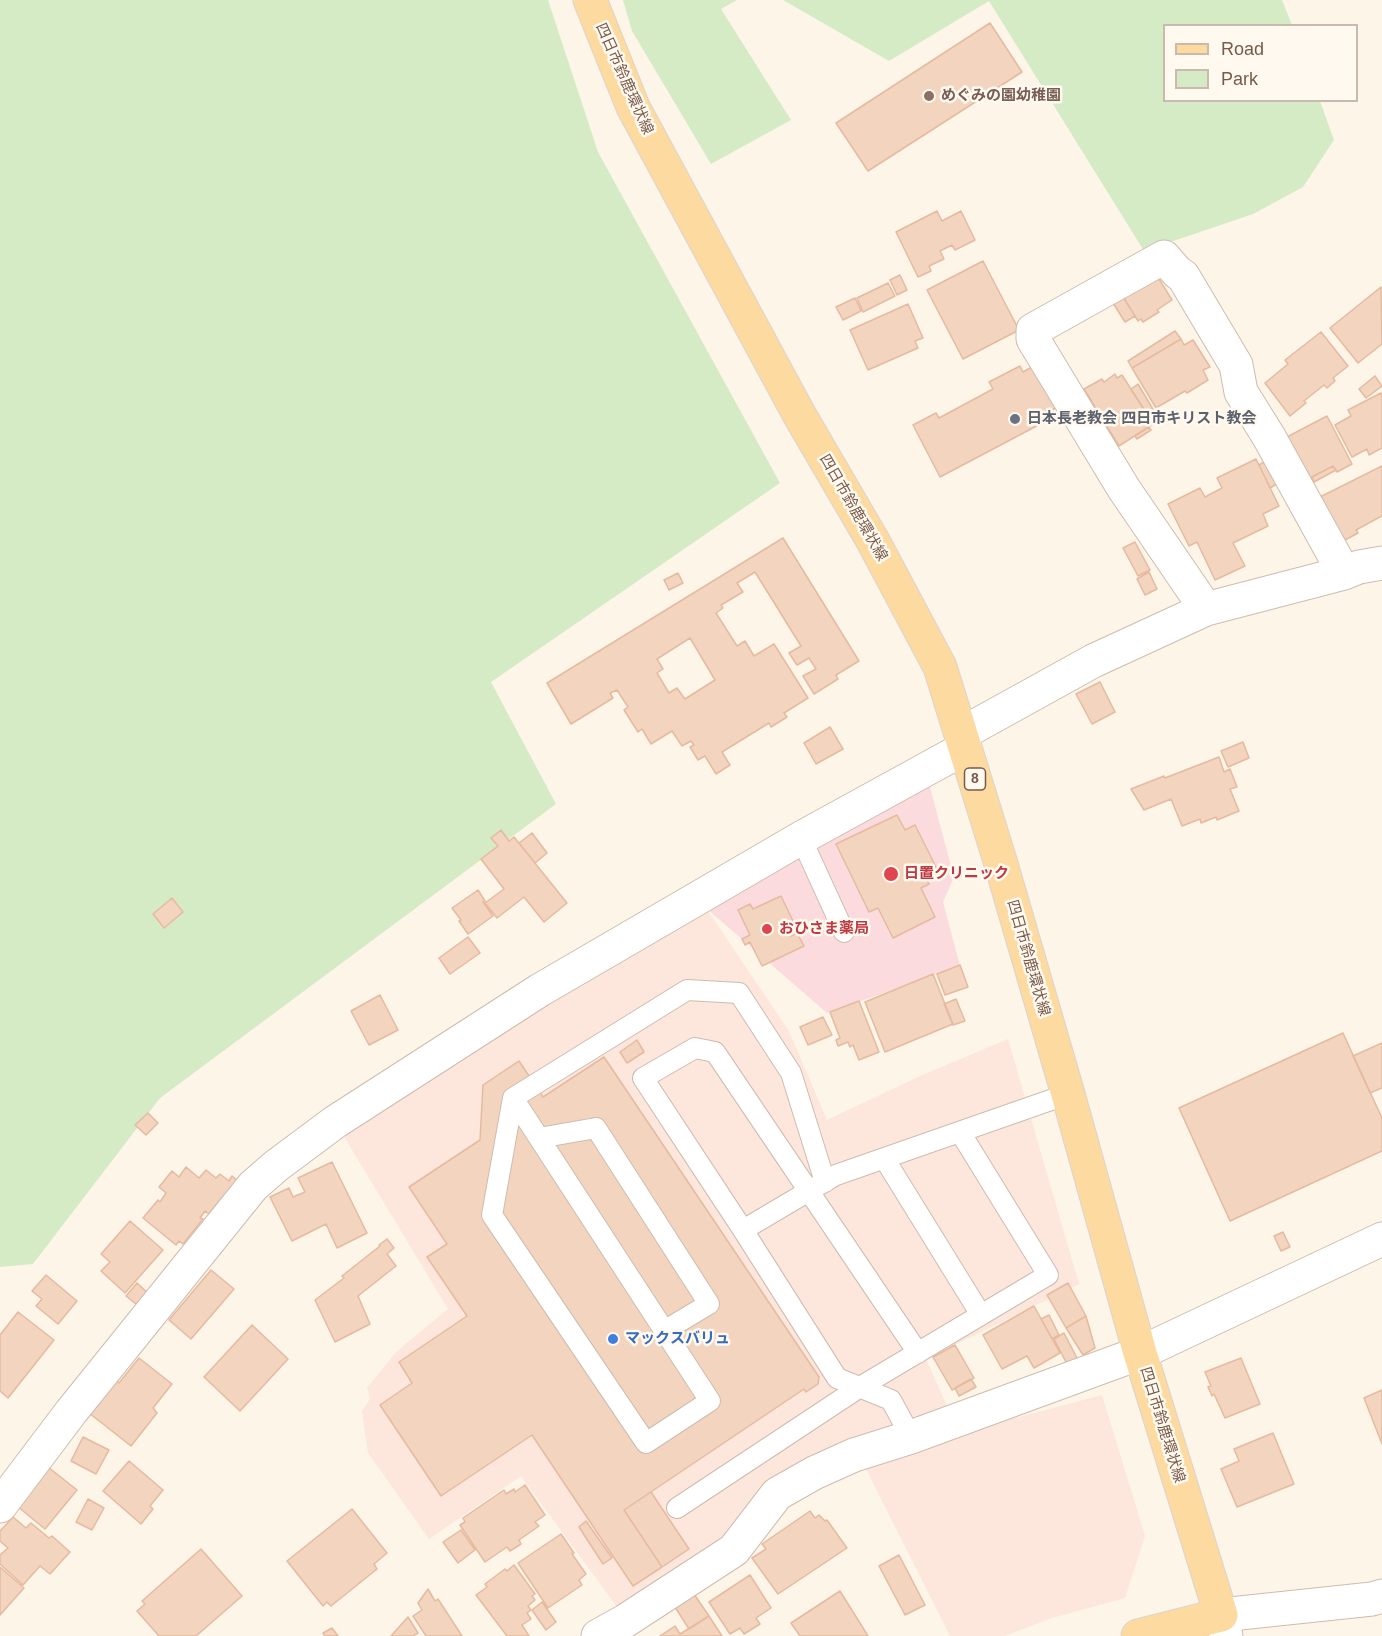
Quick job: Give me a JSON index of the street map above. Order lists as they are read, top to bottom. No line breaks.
{"streets":{"main road":["四日市鈴鹿環状線","8"]},"places":["めぐみの園幼稚園","日本長老教会 四日市キリスト教会","日置クリニック","おひさま薬局","マックスバリュ"],"legend":["Road","Park"]}
